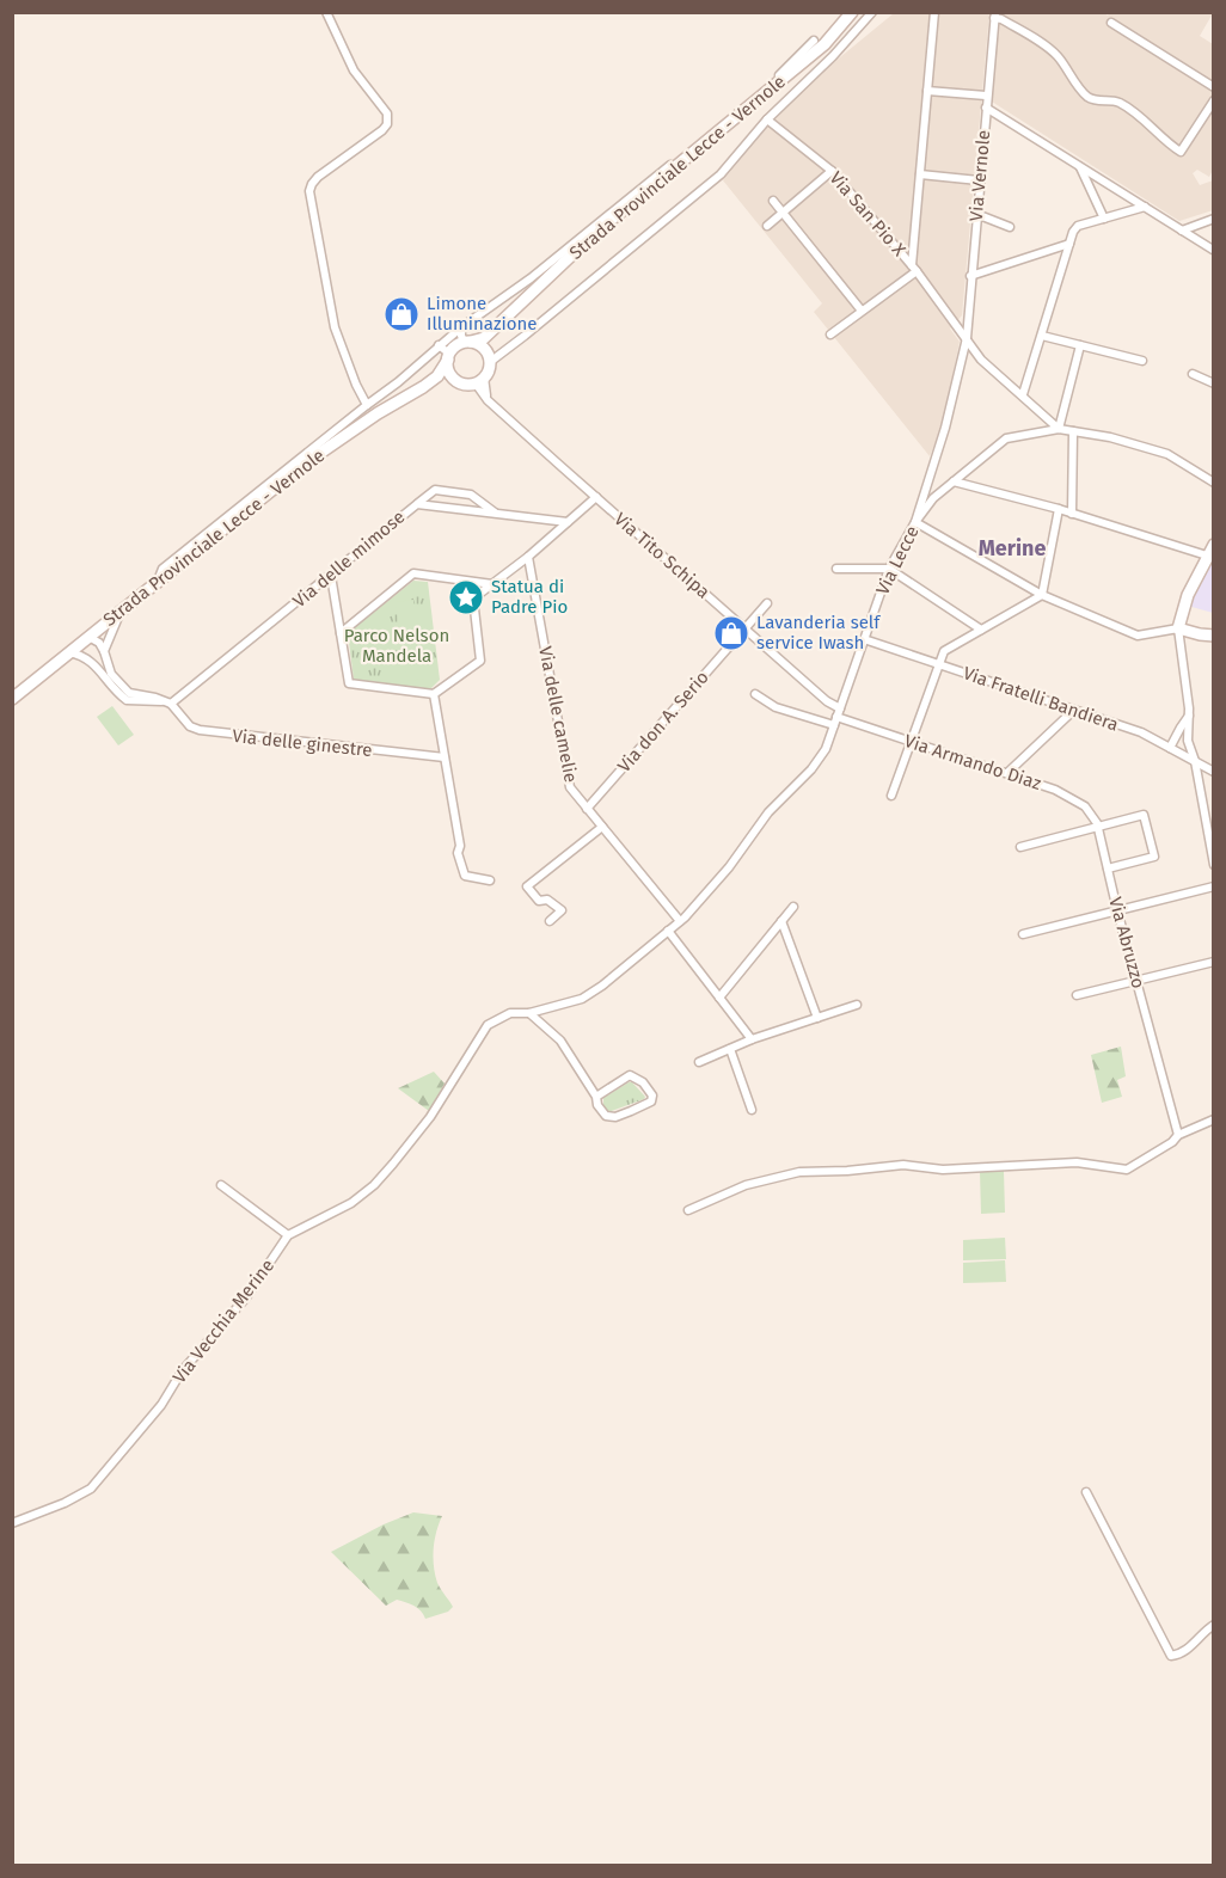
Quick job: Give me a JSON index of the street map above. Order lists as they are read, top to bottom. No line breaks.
{"streets":{"main road":["Strada Provinciale Lecce - Vernole"],"street":["Via Vernole","Via San Pio X","Via Tito Schipa","Via delle mimose","Via Lecce","Via Fratelli Bandiera","Via delle camelie","Via don A. Serio","Via delle ginestre","Via Armando Diaz","Via Abruzzo","Via Vecchia Merine"]},"crossings":[["Strada Provinciale Lecce - Vernole","Via Tito Schipa"],["Via Vernole","Via San Pio X"],["Via Vernole","Via Lecce"],["Via Tito Schipa","Via Lecce"],["Via Tito Schipa","Via don A. Serio"],["Via delle mimose","Via delle ginestre"],["Via Lecce","Via Fratelli Bandiera"],["Via Lecce","Via delle camelie"],["Via Lecce","Via Armando Diaz"],["Via Lecce","Via Vecchia Merine"],["Via delle camelie","Via don A. Serio"],["Via Armando Diaz","Via Abruzzo"]],"districts":["Merine"],"parks":["Parco Nelson Mandela"],"places":{"shop":["Limone Illuminazione","Lavanderia self service Iwash"],"place":["Statua di Padre Pio"]}}
